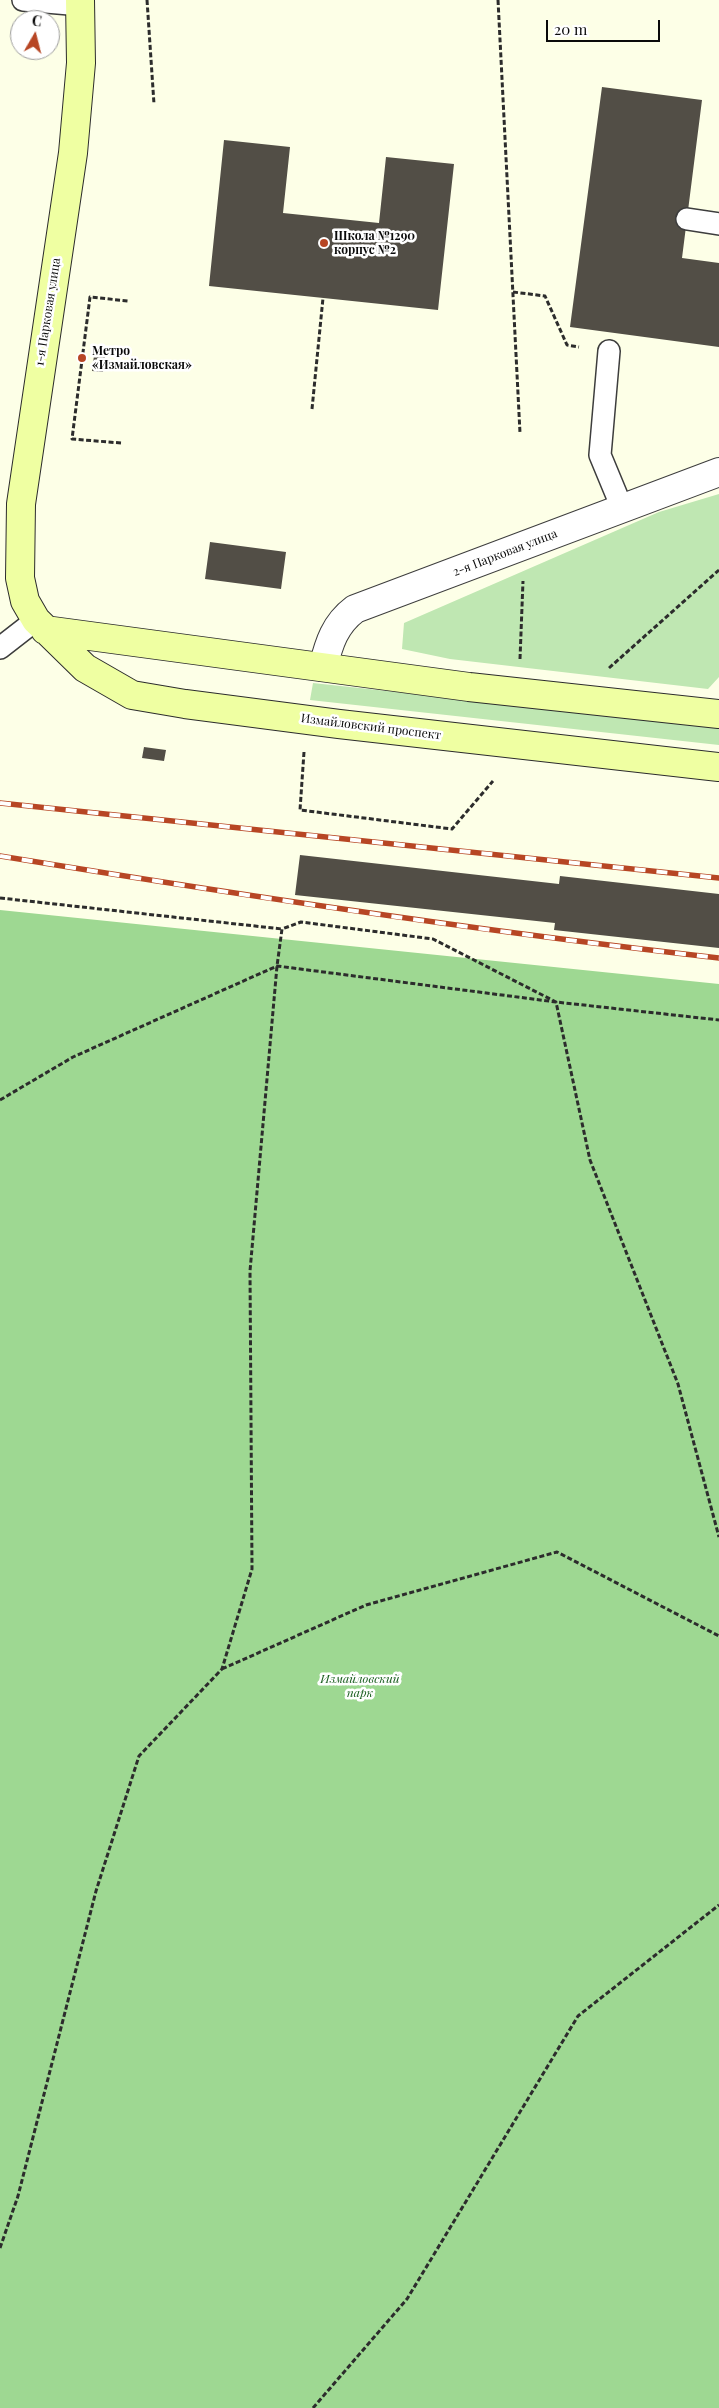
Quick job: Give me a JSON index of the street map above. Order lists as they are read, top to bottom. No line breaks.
{"streets":{"street":["1-я Парковая улица","2-я Парковая улица","Измайловский проспект"]},"crossings":[["1-я Парковая улица","Измайловский проспект"]],"parks":["Измайловский парк"],"places":["Школа №1290 корпус №2","Метро «Измайловская»"],"scale_bar":"20 m","north":"top"}
